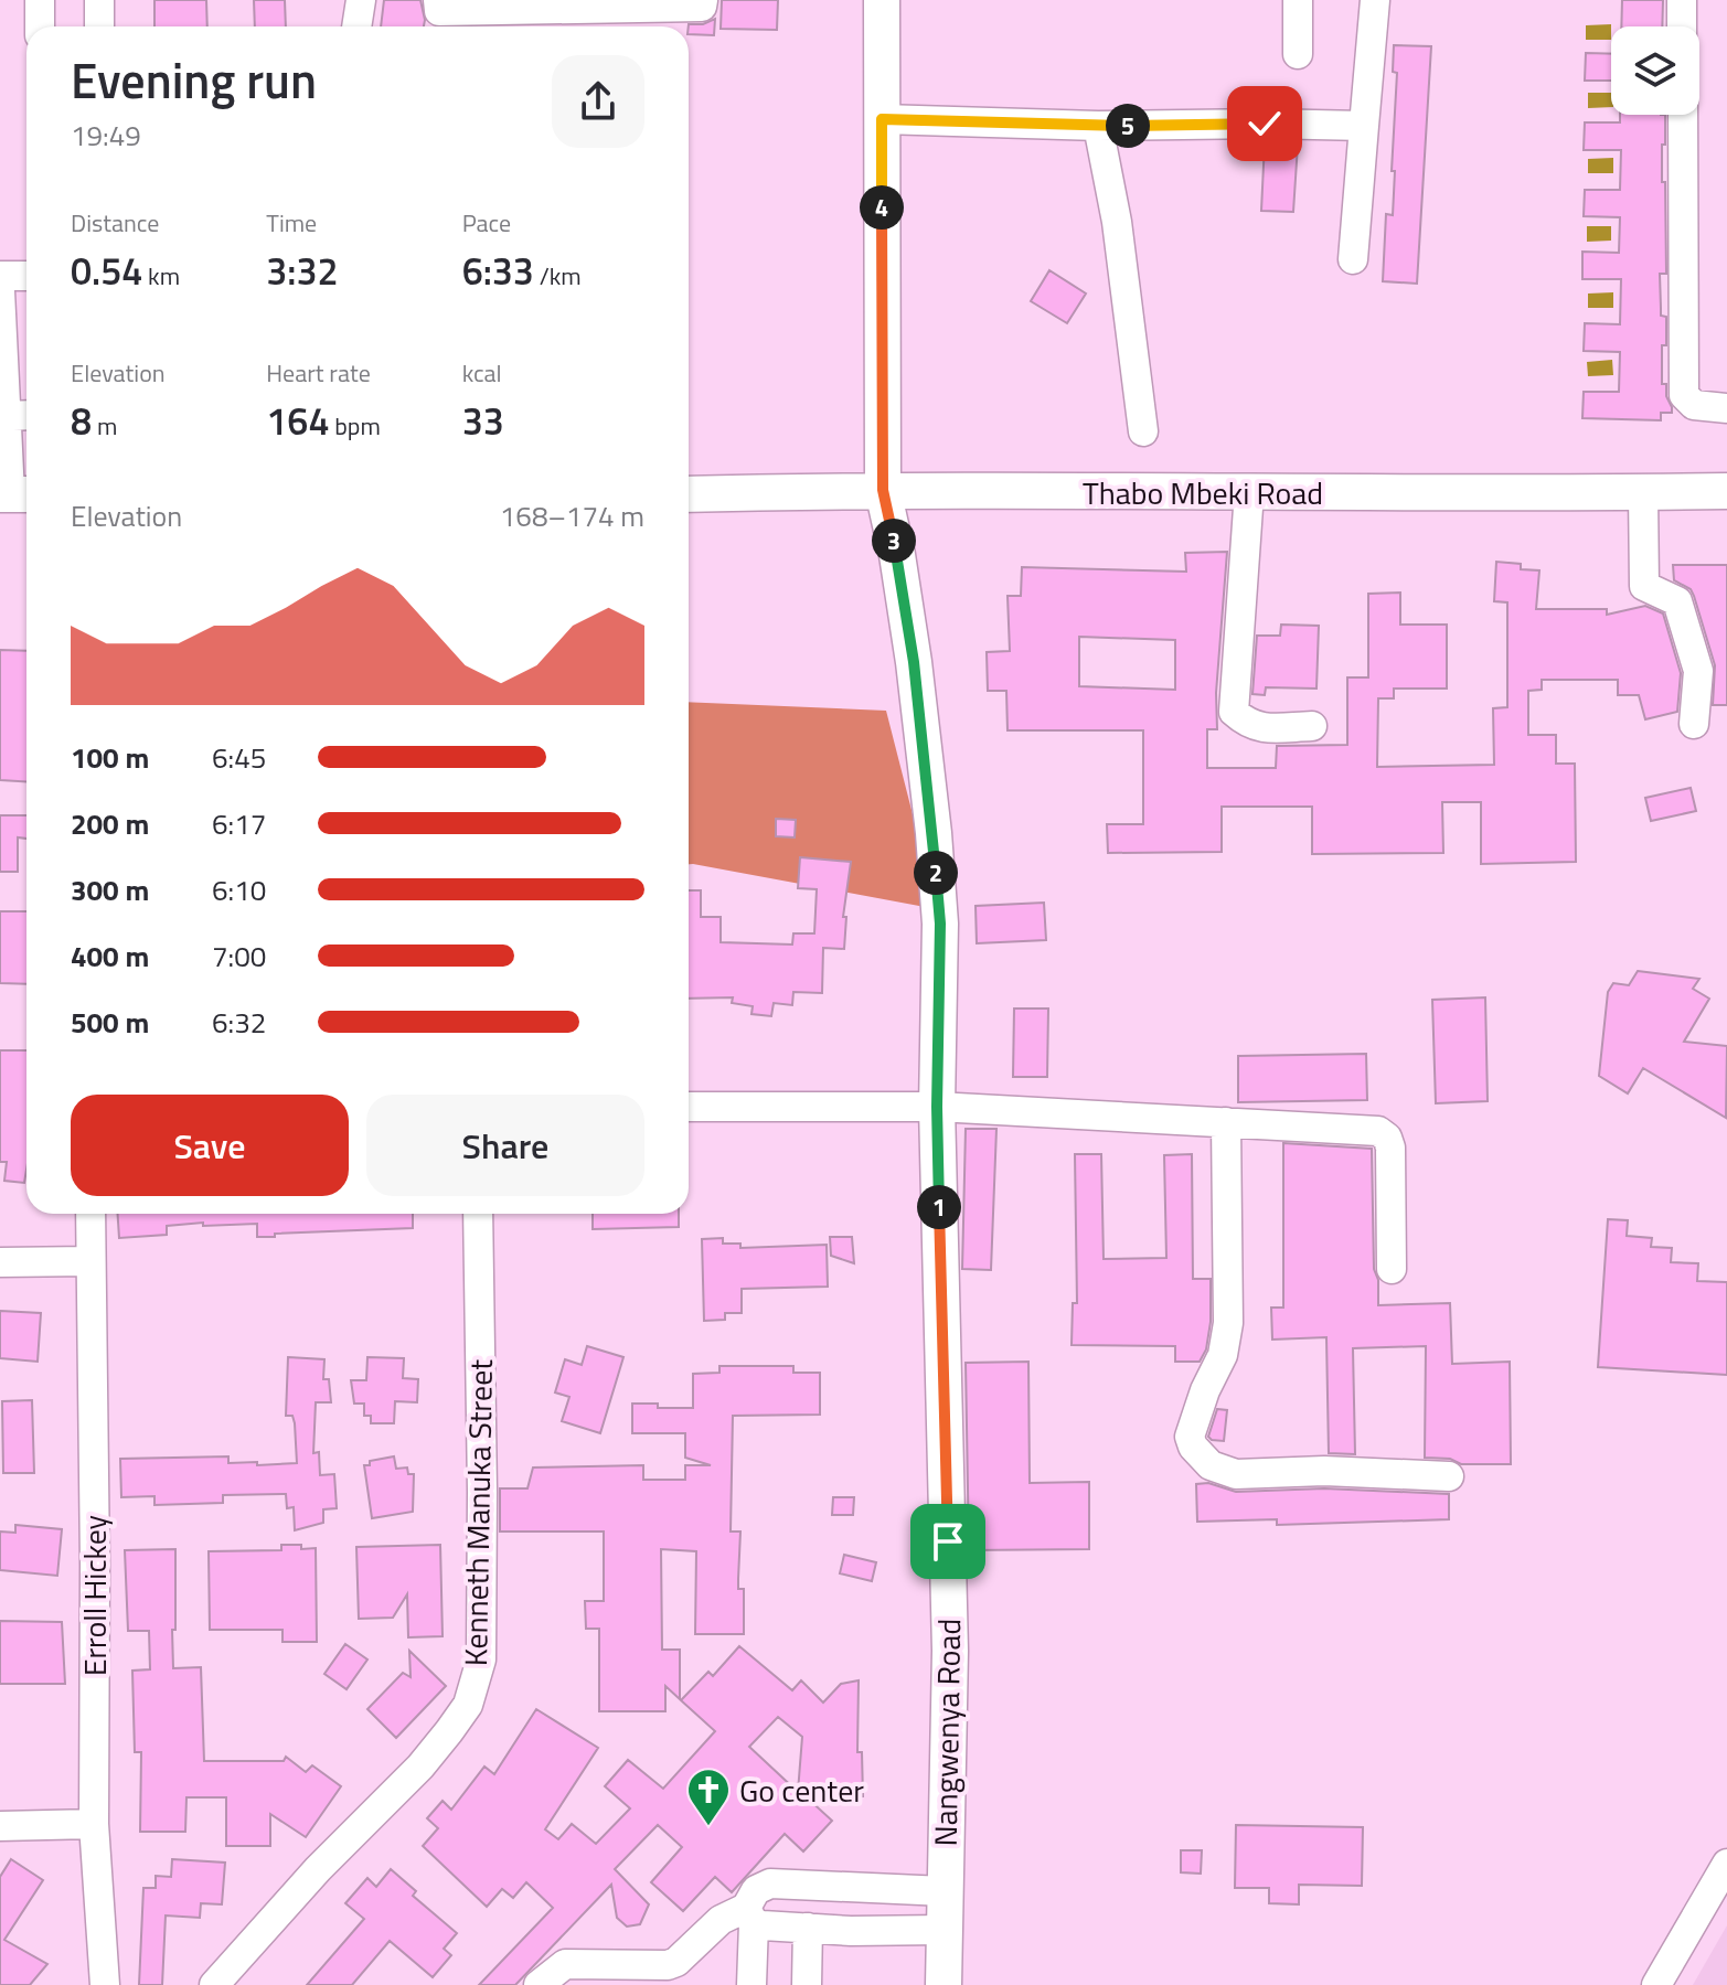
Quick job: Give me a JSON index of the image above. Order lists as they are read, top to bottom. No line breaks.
{"streets":{"main road":["Thabo Mbeki Road","Nangwenya Road"],"street":["Kenneth Manuka Street","Erroll Hickey"]},"crossings":[["Thabo Mbeki Road","Nangwenya Road"]],"places":{"church":["Go center"]},"page":{"heading":["Evening run","19:49"],"pins":["5","4","3","2","1"],"stats":[["Distance","0.54 km"],["Time","3:32"],["Pace","6:33 /km"],["Elevation","8 m"],["Heart rate","164 bpm"],["kcal","33"]],"chart":["Elevation","168–174 m"],"list":[{"name":"100 m","note":"6:45"},{"name":"200 m","note":"6:17"},{"name":"300 m","note":"6:10"},{"name":"400 m","note":"7:00"},{"name":"500 m","note":"6:32"}],"buttons":["Save","Share"]}}
